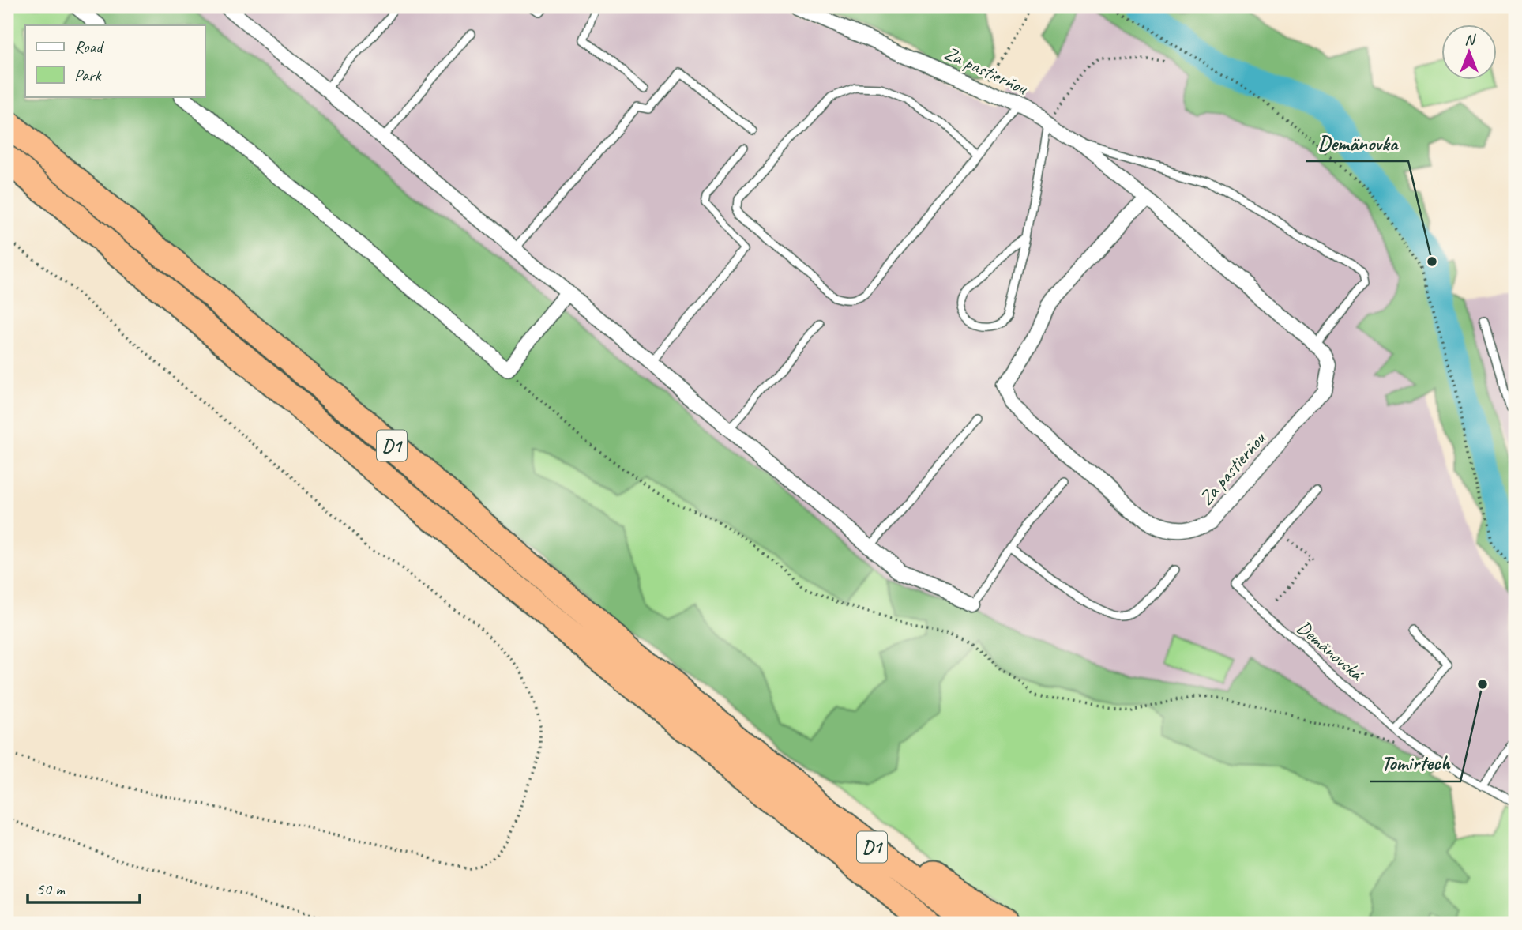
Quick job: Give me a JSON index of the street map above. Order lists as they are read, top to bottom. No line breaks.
{"streets":{"highway":["D1"],"street":["Za pastierňou"],"lane":["Demänovská"]},"places":["Demänovka","Tomirtech"],"legend":["Road","Park"],"scale_bar":"50 m","north":"top"}
